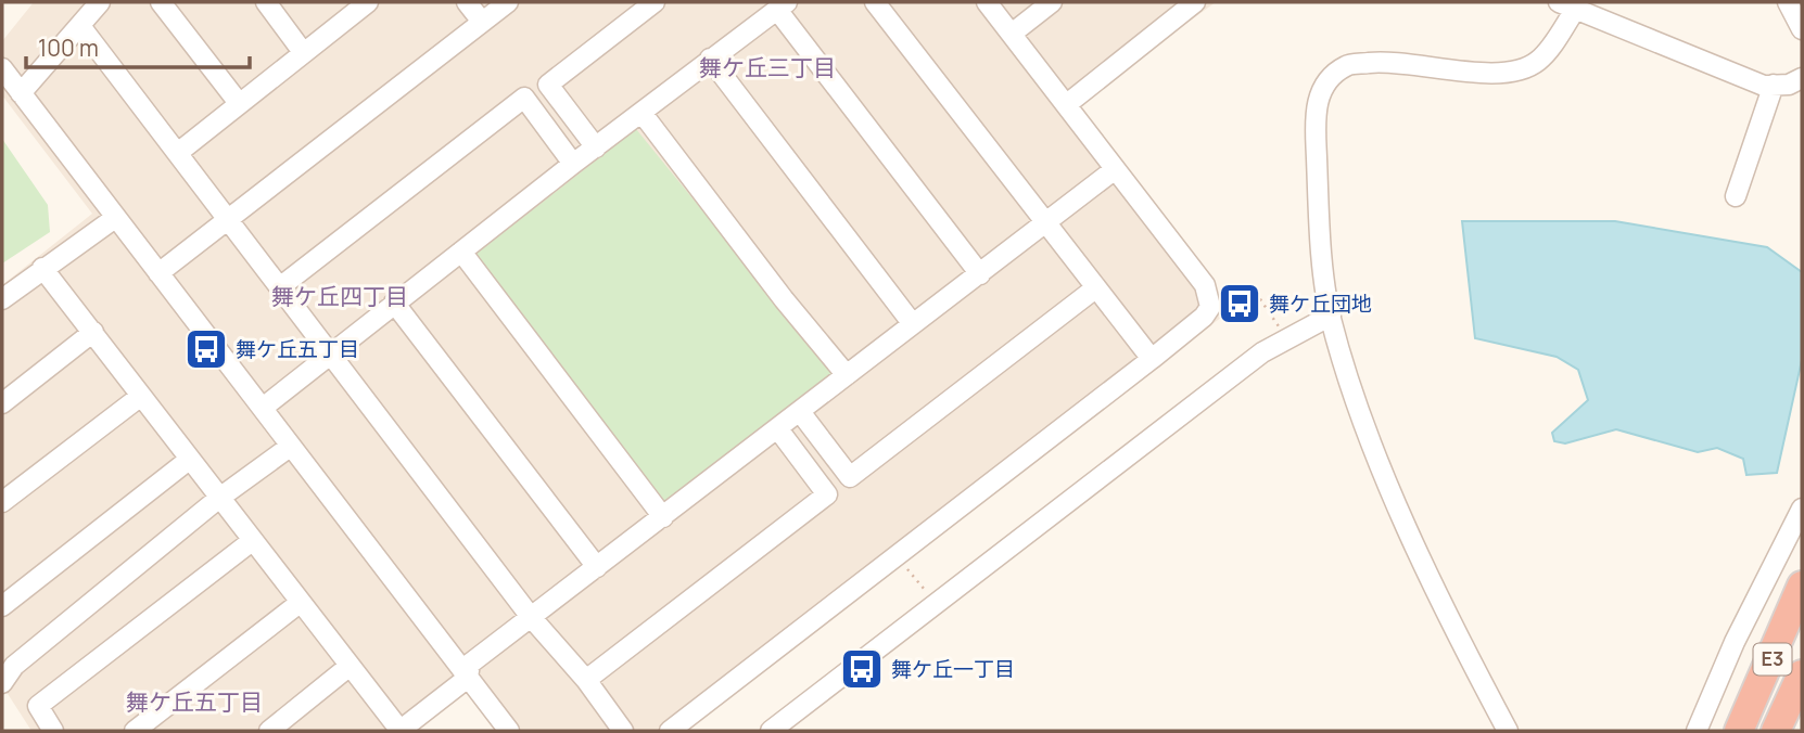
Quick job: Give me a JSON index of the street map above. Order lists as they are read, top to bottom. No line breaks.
{"streets":{"highway":["E3"]},"districts":["舞ケ丘三丁目","舞ケ丘四丁目","舞ケ丘五丁目"],"places":{"bus stop":["舞ケ丘団地","舞ケ丘五丁目","舞ケ丘一丁目"]},"scale_bar":"100 m"}
